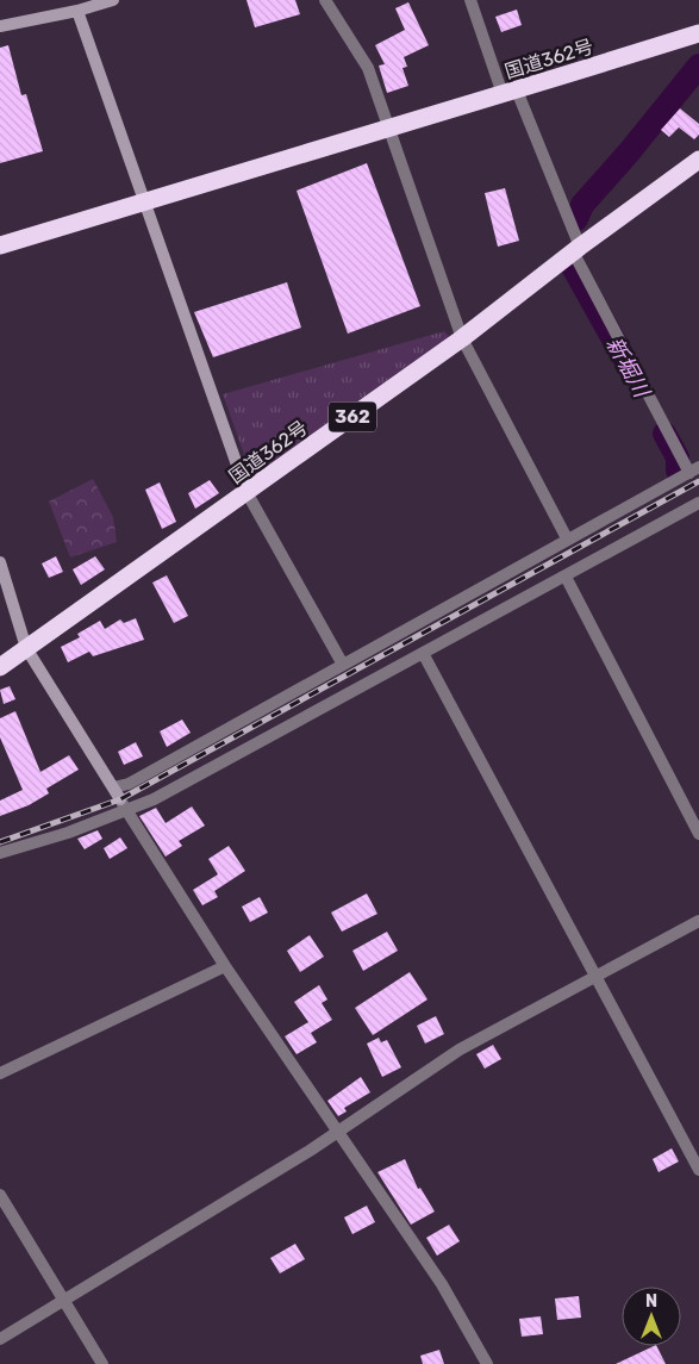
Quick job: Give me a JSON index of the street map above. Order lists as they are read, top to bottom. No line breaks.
{"streets":{"highway":["国道362号","362"]},"water":["新堀川"],"north":"top"}
